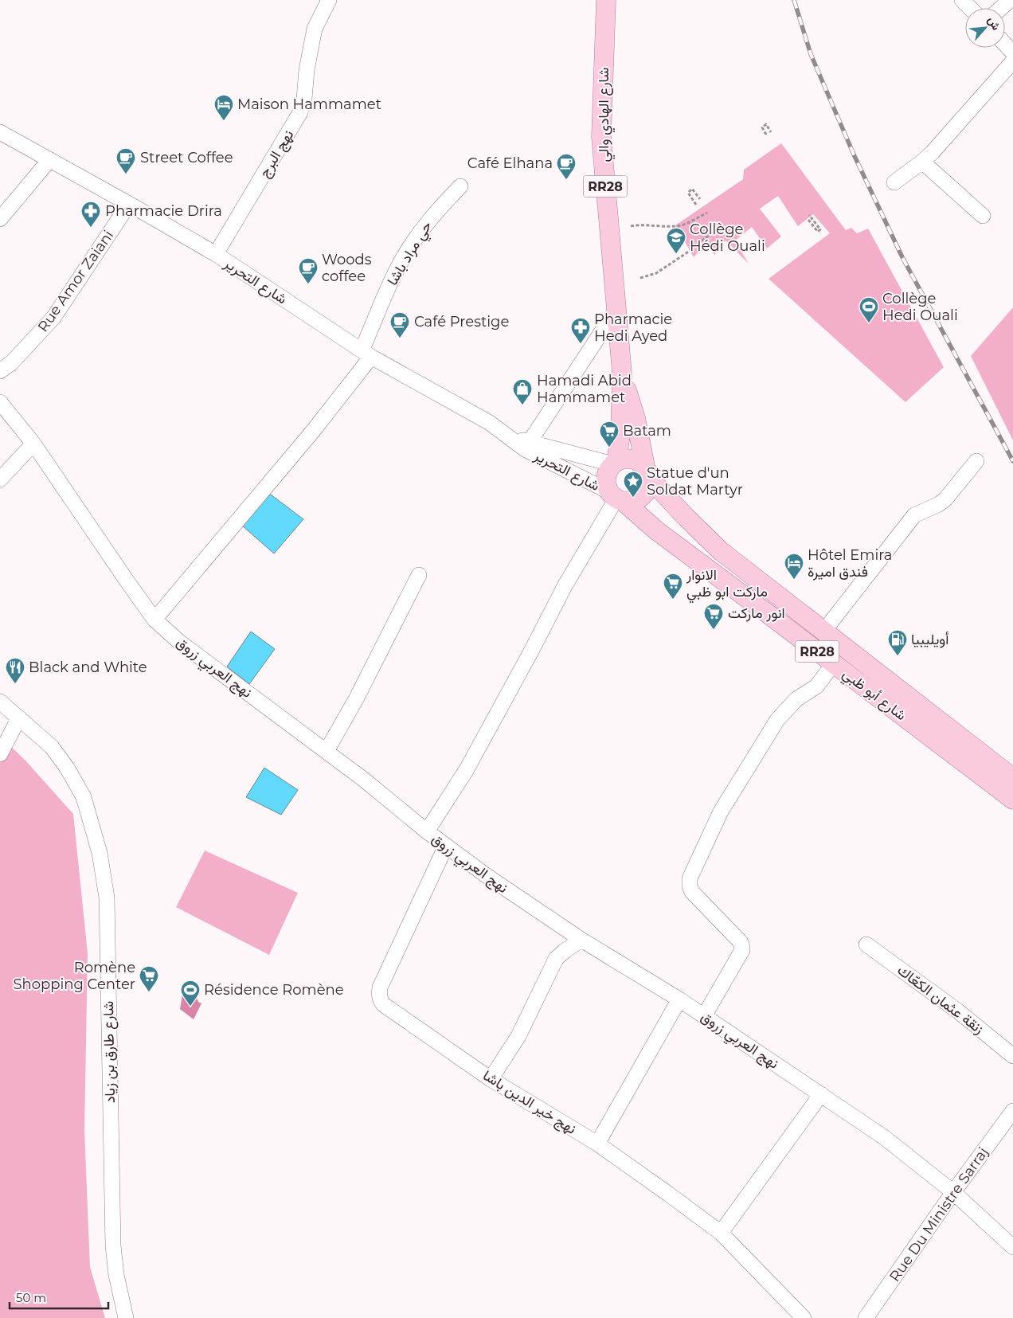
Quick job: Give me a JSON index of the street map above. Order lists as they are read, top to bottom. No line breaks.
{"streets":{"main road":["شارع الهادي والي","RR28","شارع أبو ظبي"],"street":["نهج البرج","حي مراد باشا","Rue Amor Zaiani","شارع التحرير","نهج العربي زروق","زنقة عثمان الكعّاك","شارع طارق بن زياد","نهج خير الدين باشا","Rue Du Ministre Sarraj"]},"crossings":[["شارع الهادي والي","RR28"],["شارع الهادي والي","شارع التحرير"],["شارع الهادي والي","شارع أبو ظبي"],["نهج البرج","شارع التحرير"],["RR28","شارع التحرير"],["RR28","شارع أبو ظبي"],["حي مراد باشا","شارع التحرير"],["حي مراد باشا","نهج العربي زروق"],["Rue Amor Zaiani","شارع التحرير"],["شارع التحرير","شارع أبو ظبي"],["نهج العربي زروق","نهج خير الدين باشا"],["نهج العربي زروق","Rue Du Ministre Sarraj"]],"places":{"hotel":["Maison Hammamet","Hôtel Emira فندق اميرة"],"cafe":["Street Coffee","Café Elhana","Woods coffee","Café Prestige"],"pharmacy":["Pharmacie Drira","Pharmacie Hedi Ayed"],"school or university":["Collège Hédi Ouali"],"sports":["Collège Hedi Ouali","Résidence Romène"],"shop":["Hamadi Abid Hammamet"],"supermarket":["Batam","الانوار ماركت ابو ظبي","انور ماركت","Romène Shopping Center"],"place":["Statue d'un Soldat Martyr"],"fuel station":["أويليبيا"],"restaurant":["Black and White"]},"scale_bar":"50 m","north":"top right"}
